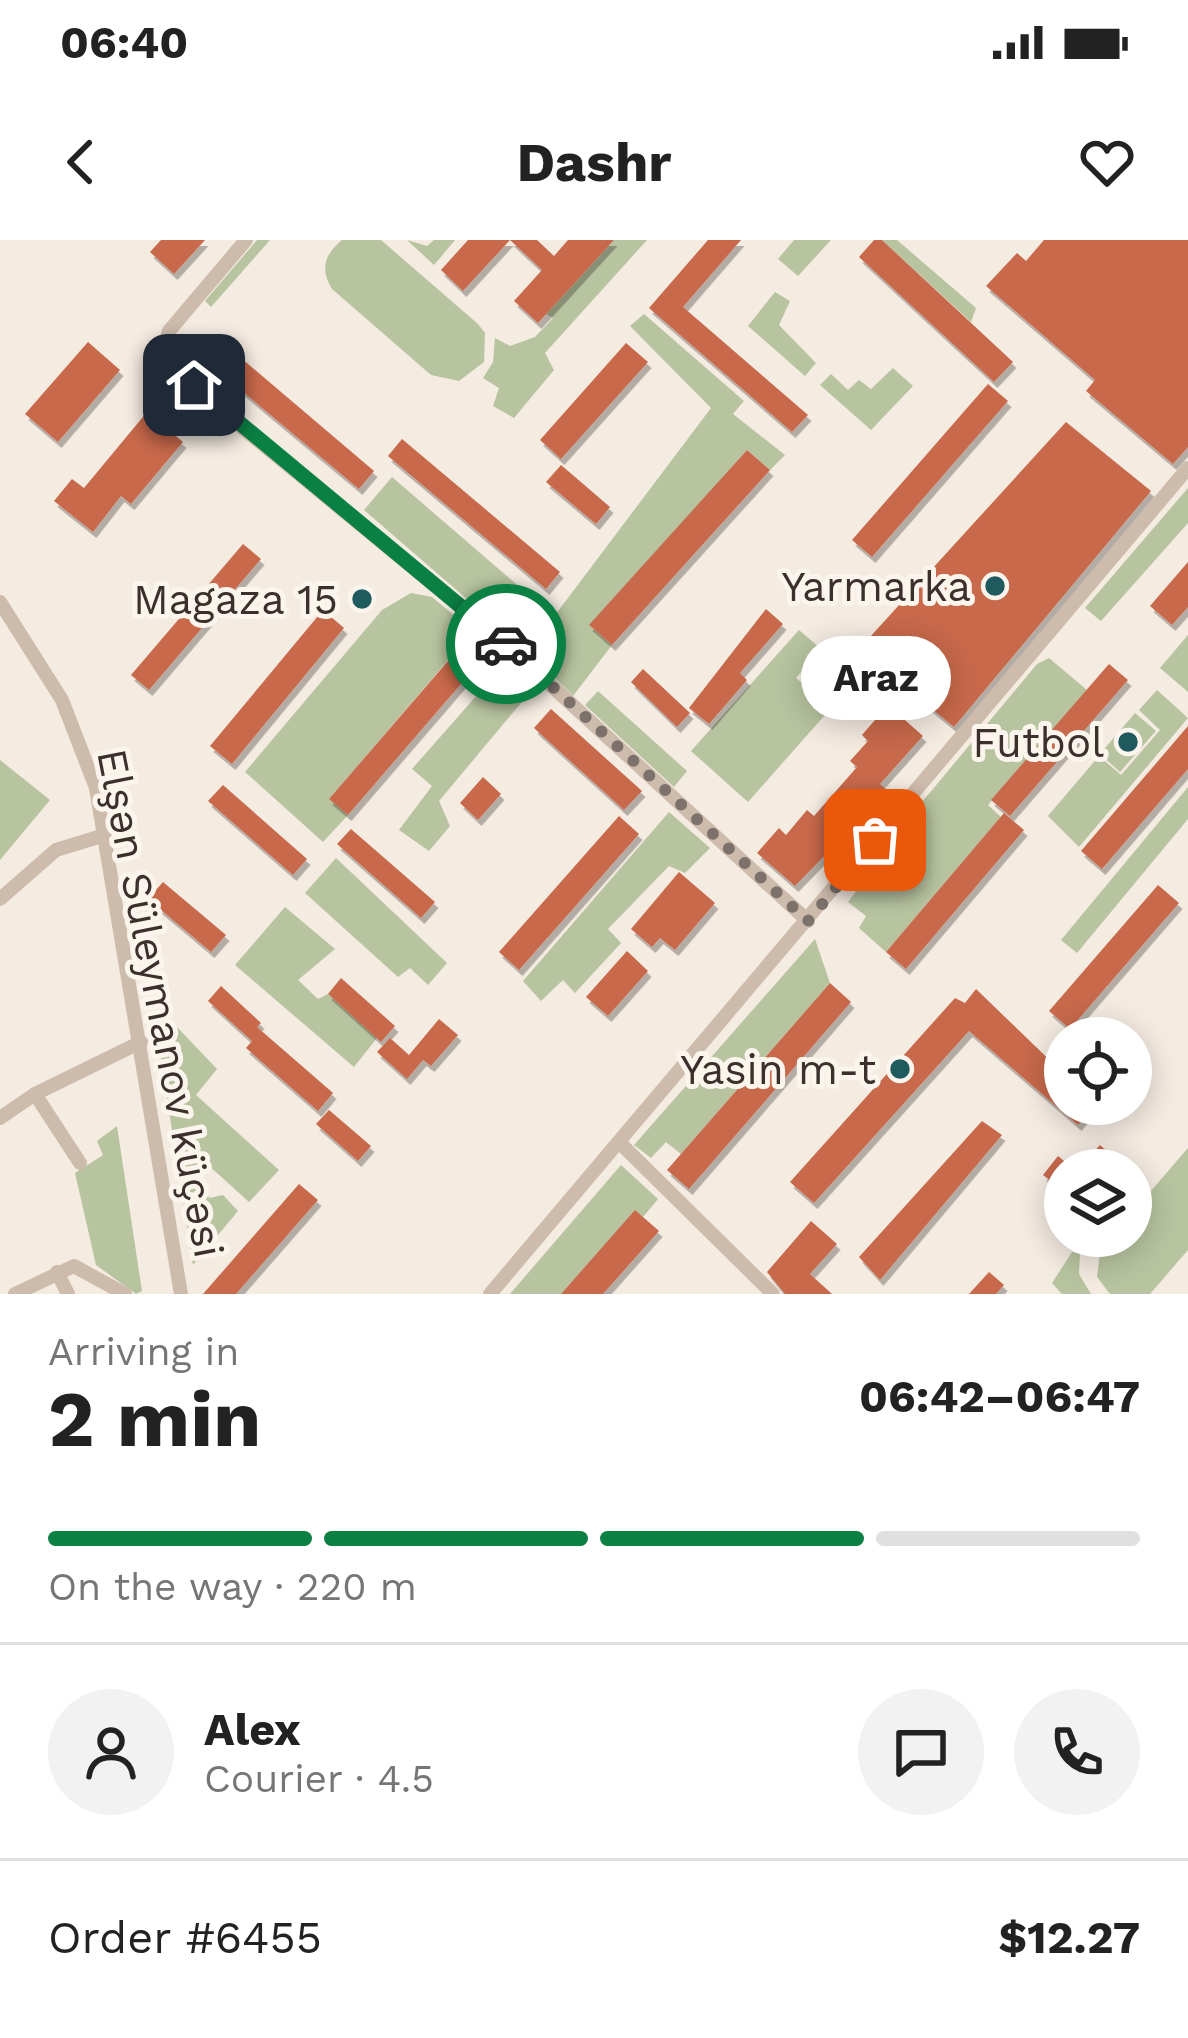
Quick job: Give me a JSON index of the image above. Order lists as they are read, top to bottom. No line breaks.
{"streets":{"street":["Elşən Süleymanov küçəsi"]},"places":["Yarmarka","Magaza 15","Futbol","Araz","Yasin m-t"],"page":{"status":"06:40","header":"Dashr","bubble":"Araz","heading":["2 min","Arriving in","06:42–06:47"],"panel":["Alex","Courier · 4.5","Order #6455","$12.27"],"bar":"On the way · 220 m"}}
